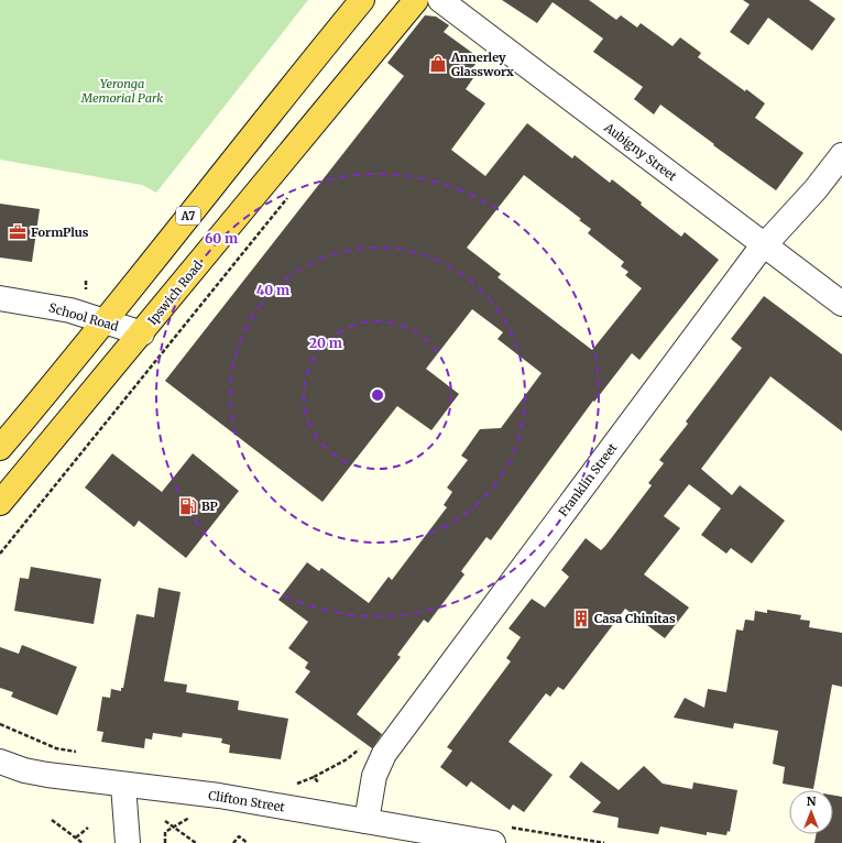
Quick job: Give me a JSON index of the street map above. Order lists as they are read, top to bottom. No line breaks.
{"streets":{"highway":["A7","Ipswich Road"],"street":["Aubigny Street","School Road","Franklin Street","Clifton Street"]},"crossings":[["Aubigny Street","Franklin Street"],["A7","School Road"],["Ipswich Road","School Road"],["Franklin Street","Clifton Street"]],"parks":["Yeronga Memorial Park"],"places":{"shop":["Annerley Glassworx"],"office":["FormPlus"],"fuel station":["BP"],"building":["Casa Chinitas"]},"north":"top","rings":["60 m","40 m","20 m"]}
